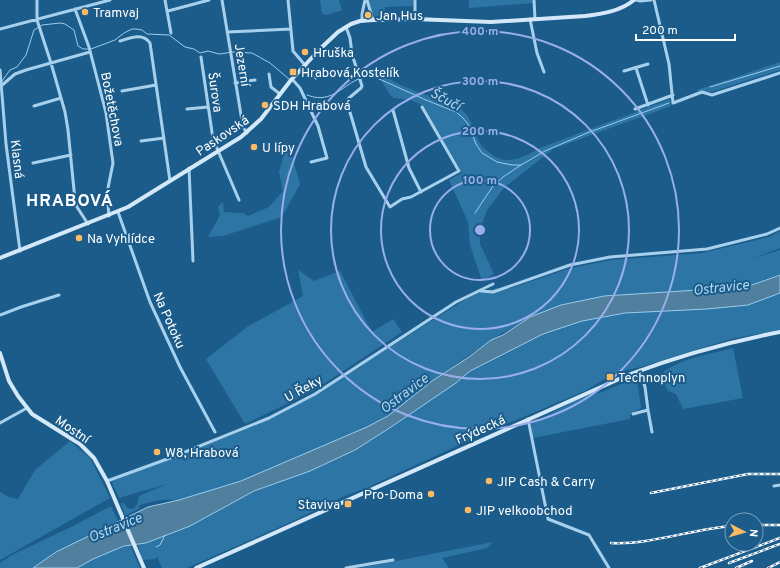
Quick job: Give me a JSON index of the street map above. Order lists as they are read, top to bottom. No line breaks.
{"streets":{"main road":["Paskovská","Mostní","Frýdecká"],"street":["Jezerní","Šurova","Božetěchova","Klasná","Na Potoku","U Řeky"]},"crossings":[["Jezerní","Paskovská"],["Šurova","Paskovská"],["Božetěchova","Paskovská"],["Paskovská","Klasná"],["Paskovská","Na Potoku"],["U Řeky","Mostní"]],"districts":["HRABOVÁ"],"water":["Ščučí","Ostravice"],"places":{"other":["Tramvaj","Jan Hus","Hruška","SDH Hrabová","U lípy","Na Vyhlídce","W8, Hrabová","JIP Cash & Carry","Pro-Doma","JIP velkoobchod"],"transit":["Hrabová,Kostelík","Technoplyn","Staviva"]},"scale_bar":"200 m","north":"right","rings":["400 m","300 m","200 m","100 m"]}
